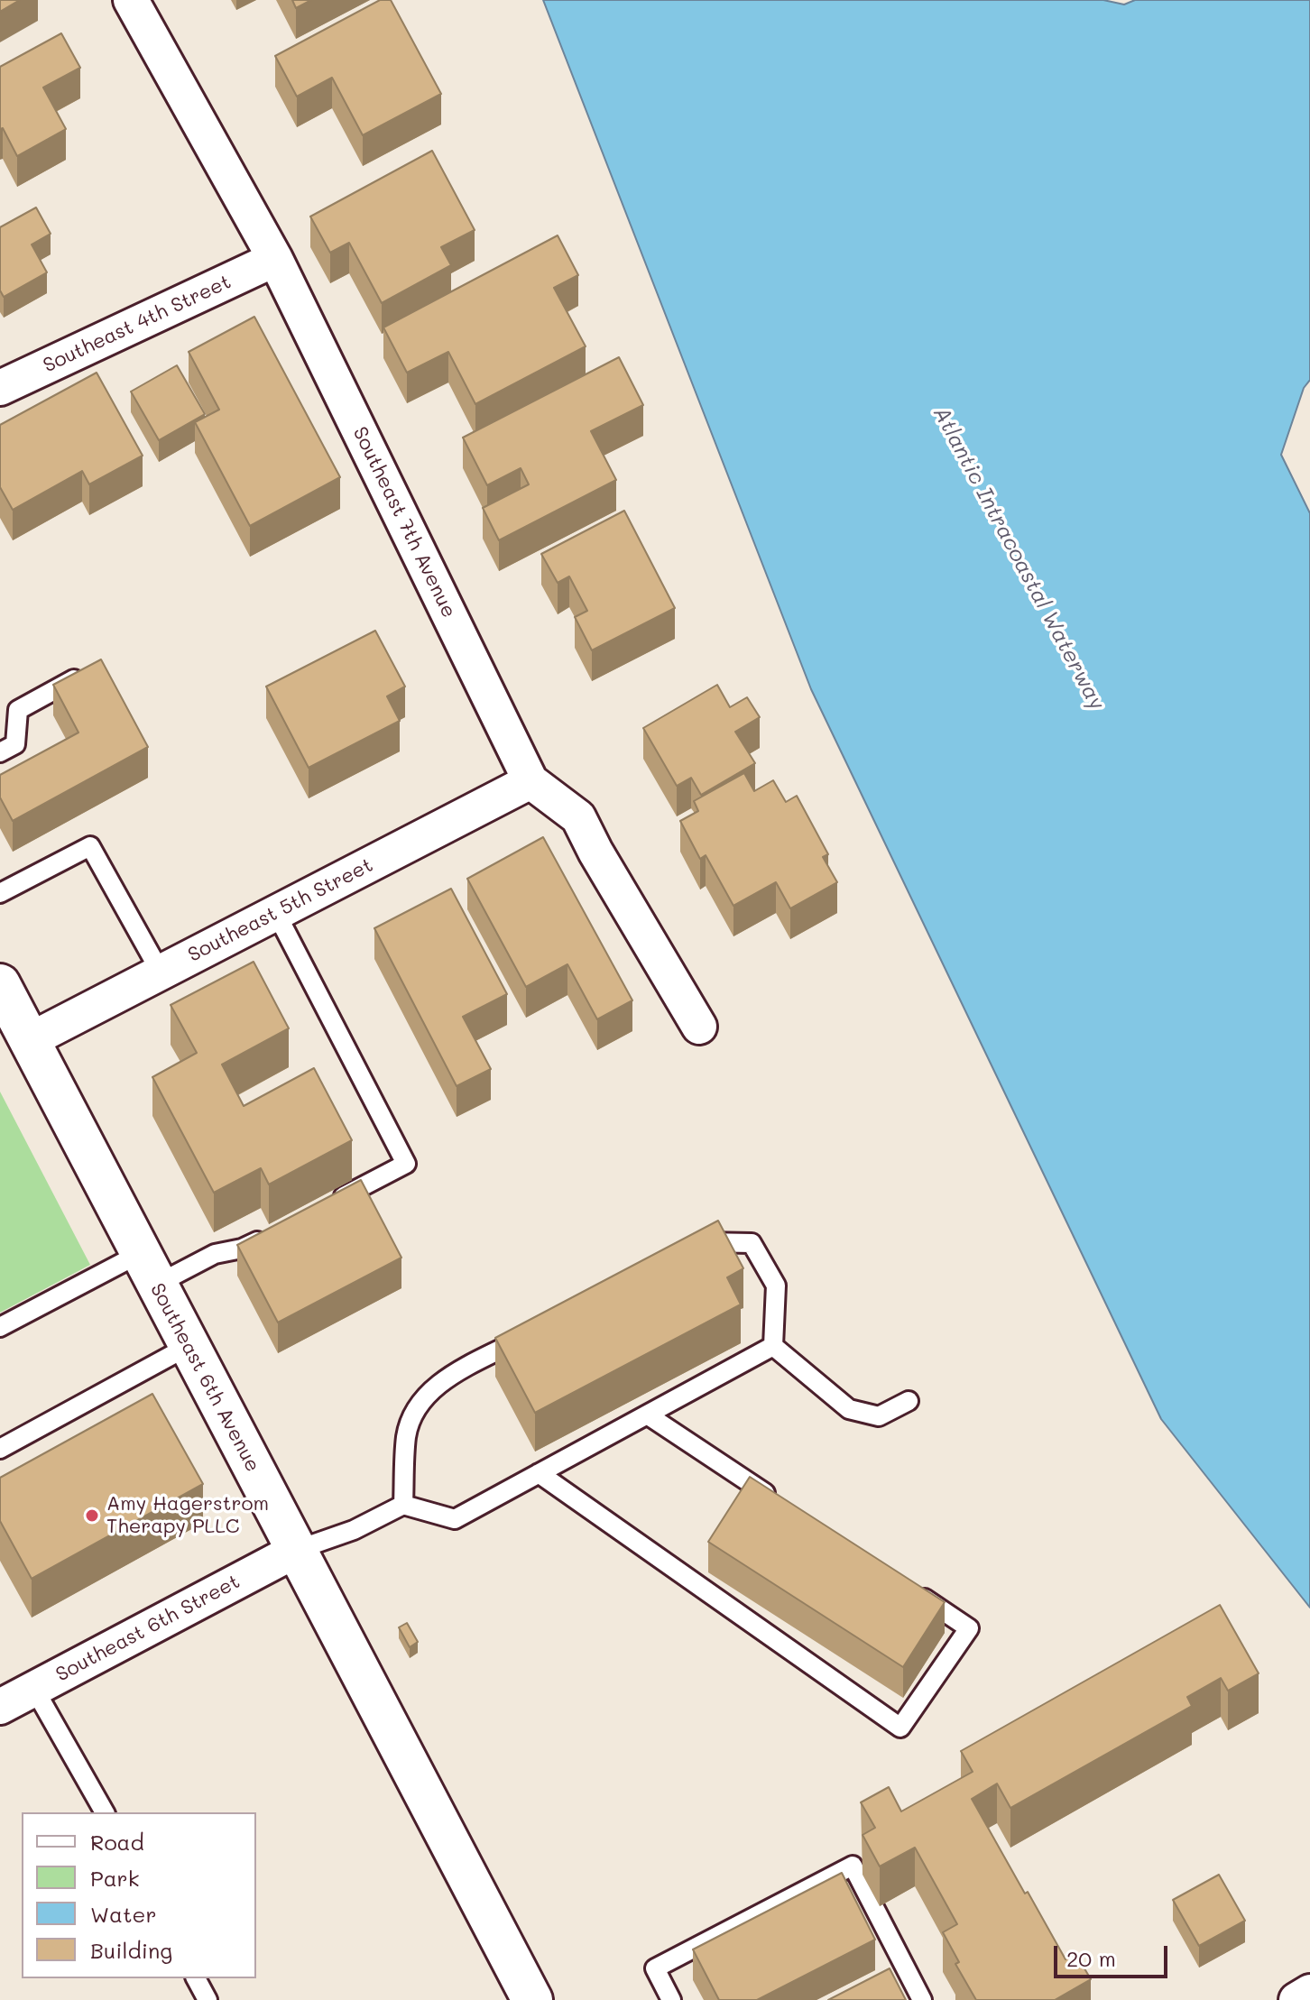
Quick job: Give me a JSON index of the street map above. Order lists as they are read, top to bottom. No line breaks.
{"streets":{"main road":["Southeast 6th Avenue"],"street":["Southeast 4th Street","Southeast 7th Avenue","Southeast 5th Street","Southeast 6th Street"]},"crossings":[["Southeast 4th Street","Southeast 7th Avenue"],["Southeast 7th Avenue","Southeast 5th Street"],["Southeast 5th Street","Southeast 6th Avenue"],["Southeast 6th Avenue","Southeast 6th Street"]],"water":["Atlantic Intracoastal Waterway"],"places":["Amy Hagerstrom Therapy PLLC"],"legend":["Road","Park","Water","Building"],"scale_bar":"20 m"}
